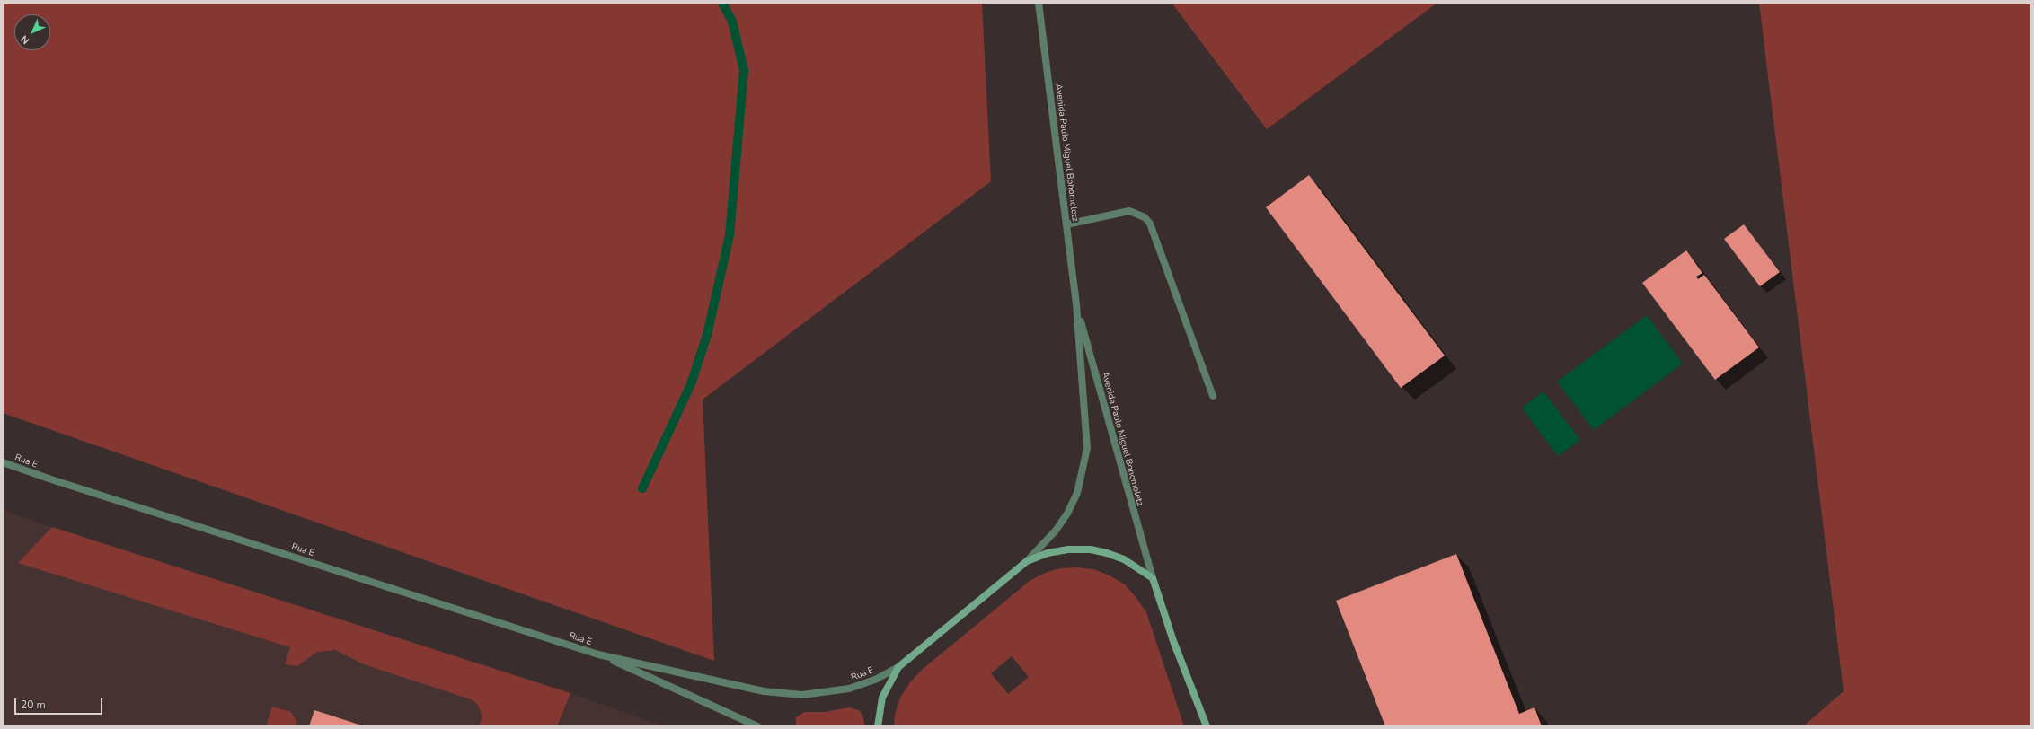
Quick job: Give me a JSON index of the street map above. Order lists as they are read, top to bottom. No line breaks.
{"streets":{"street":["Avenida Paulo Miguel Bohomoletz","Rua E"]},"crossings":[["Avenida Paulo Miguel Bohomoletz","Rua E"]],"scale_bar":"20 m","north":"bottom left"}
